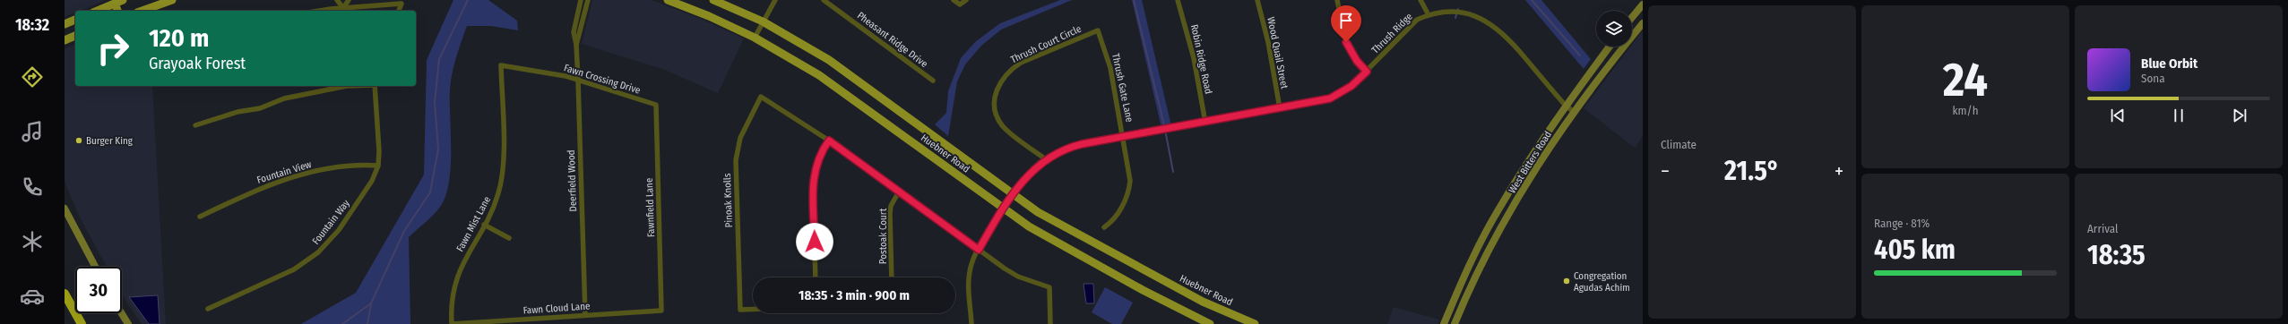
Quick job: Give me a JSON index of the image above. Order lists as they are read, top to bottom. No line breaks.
{"streets":{"main road":["Huebner Road","West Bitters Road"],"street":["Thrush Ridge","Pheasant Ridge Drive","Thrush Court Circle","Wood Quail Street","Robin Ridge Road","Fawn Crossing Drive","Thrush Gate Lane","Fountain View","Deerfield Wood","Pinoak Knolls","Fawnfield Lane","Fountain Way","Fawn Mist Lane","Postoak Court","Fawn Cloud Lane"]},"crossings":[["Thrush Ridge","Thrush Court Circle"],["Thrush Ridge","Wood Quail Street"],["Thrush Ridge","Robin Ridge Road"],["Thrush Ridge","Thrush Gate Lane"],["Thrush Ridge","Huebner Road"],["Thrush Court Circle","Thrush Gate Lane"],["Fawn Crossing Drive","Deerfield Wood"],["Fawn Crossing Drive","Fawnfield Lane"],["Fawn Crossing Drive","Fawn Mist Lane"],["Fountain View","Fountain Way"],["Deerfield Wood","Fawn Cloud Lane"],["Fawnfield Lane","Fawn Cloud Lane"],["Fawn Mist Lane","Fawn Cloud Lane"]],"places":["Burger King","Congregation Agudas Achim"],"page":{"tabs":"18:32","tile":["Climate",["24","km/h"],["Range · 81%","405 km"],["Arrival","18:35"]],"turn":["120 m","Grayoak Forest"],"song":["Blue Orbit","Sona"],"heat":["−","21.5°","+"],"limit":"30","trip":"18:35 · 3 min · 900 m"}}
